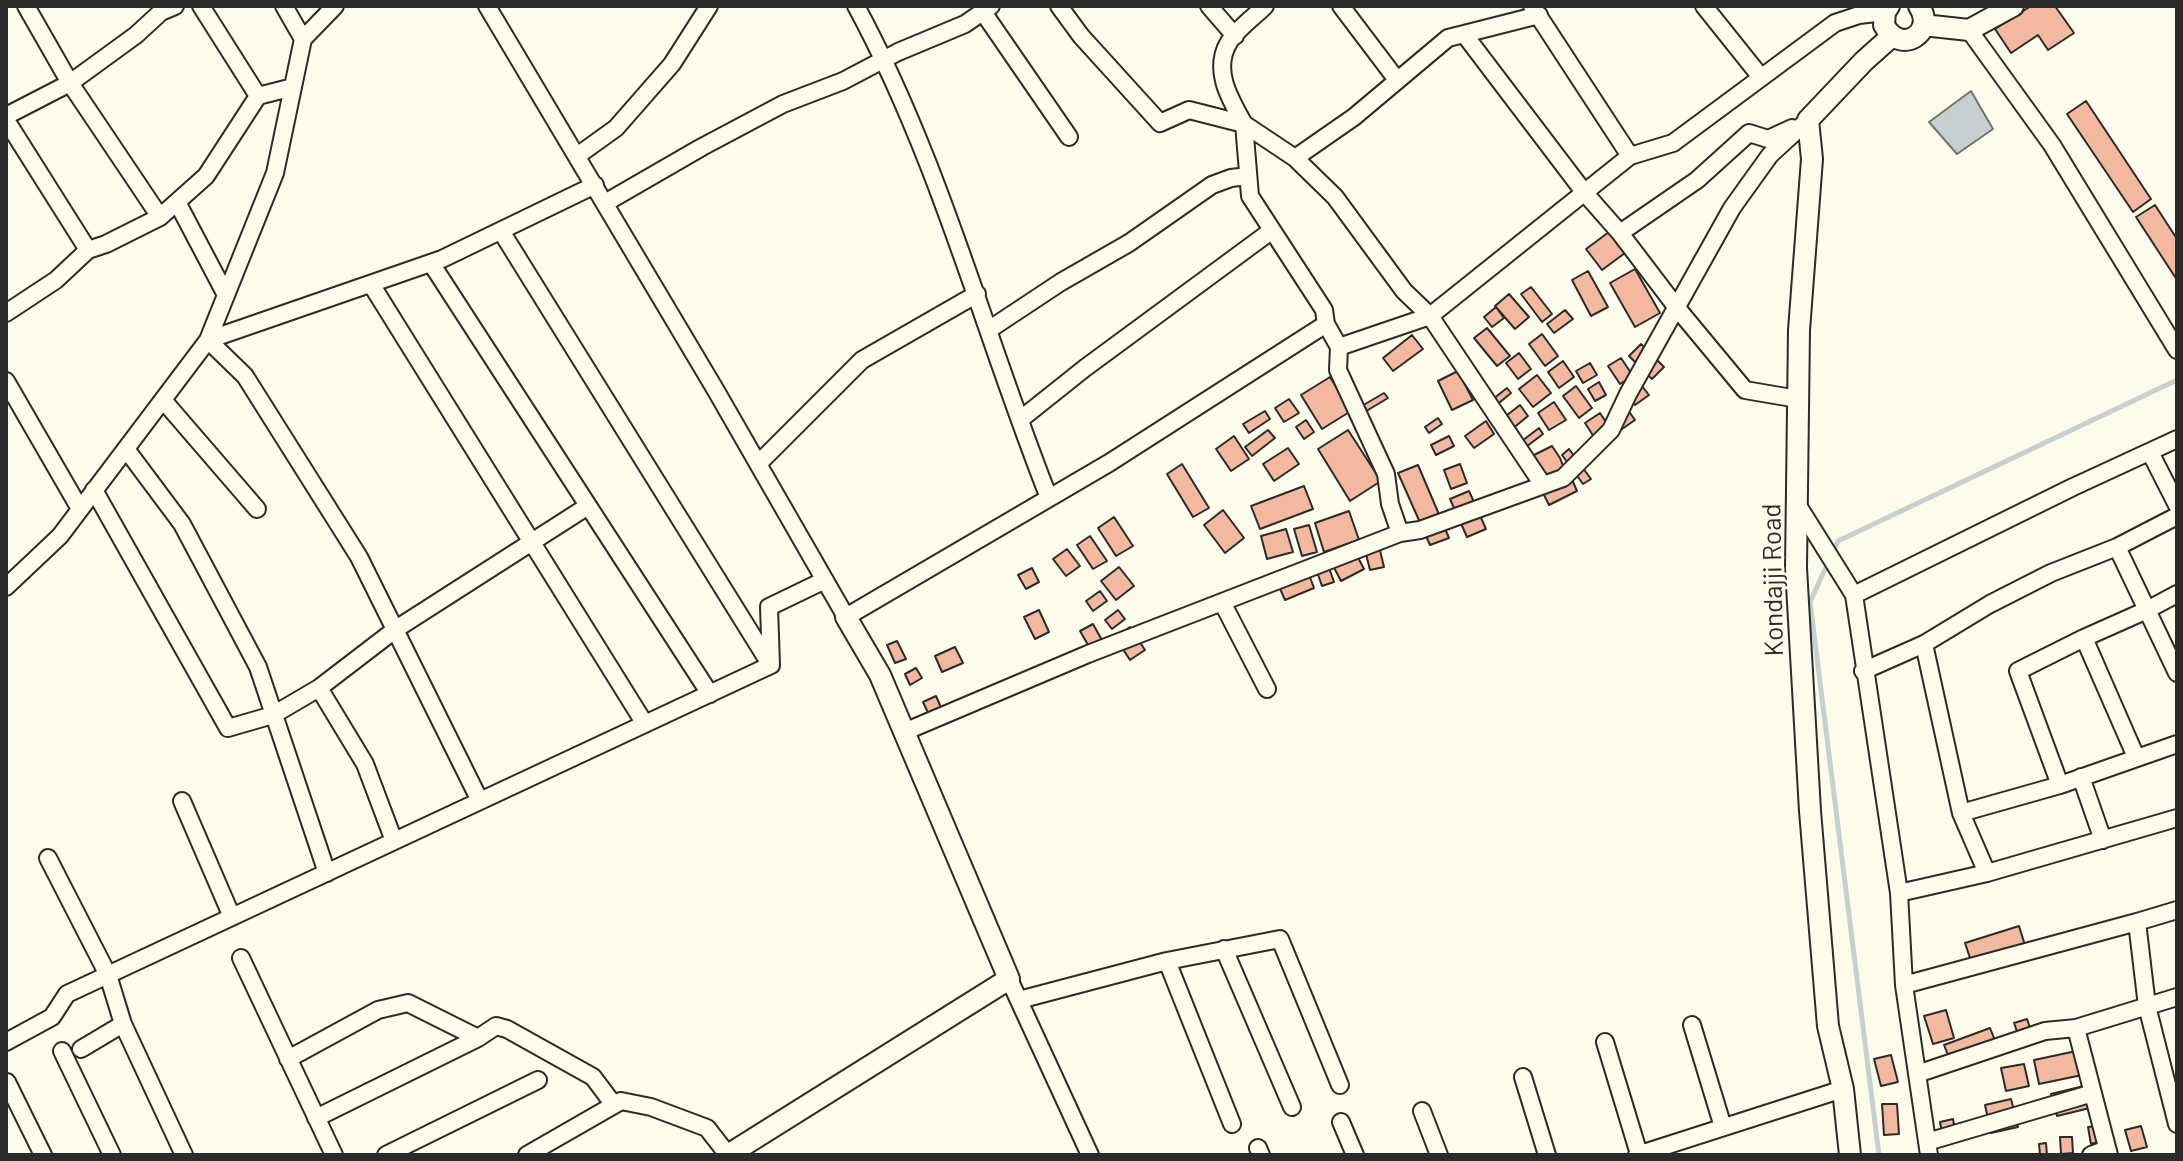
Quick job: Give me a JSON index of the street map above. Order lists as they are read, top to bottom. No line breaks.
{"streets":{"street":["Kondajji Road"]}}
